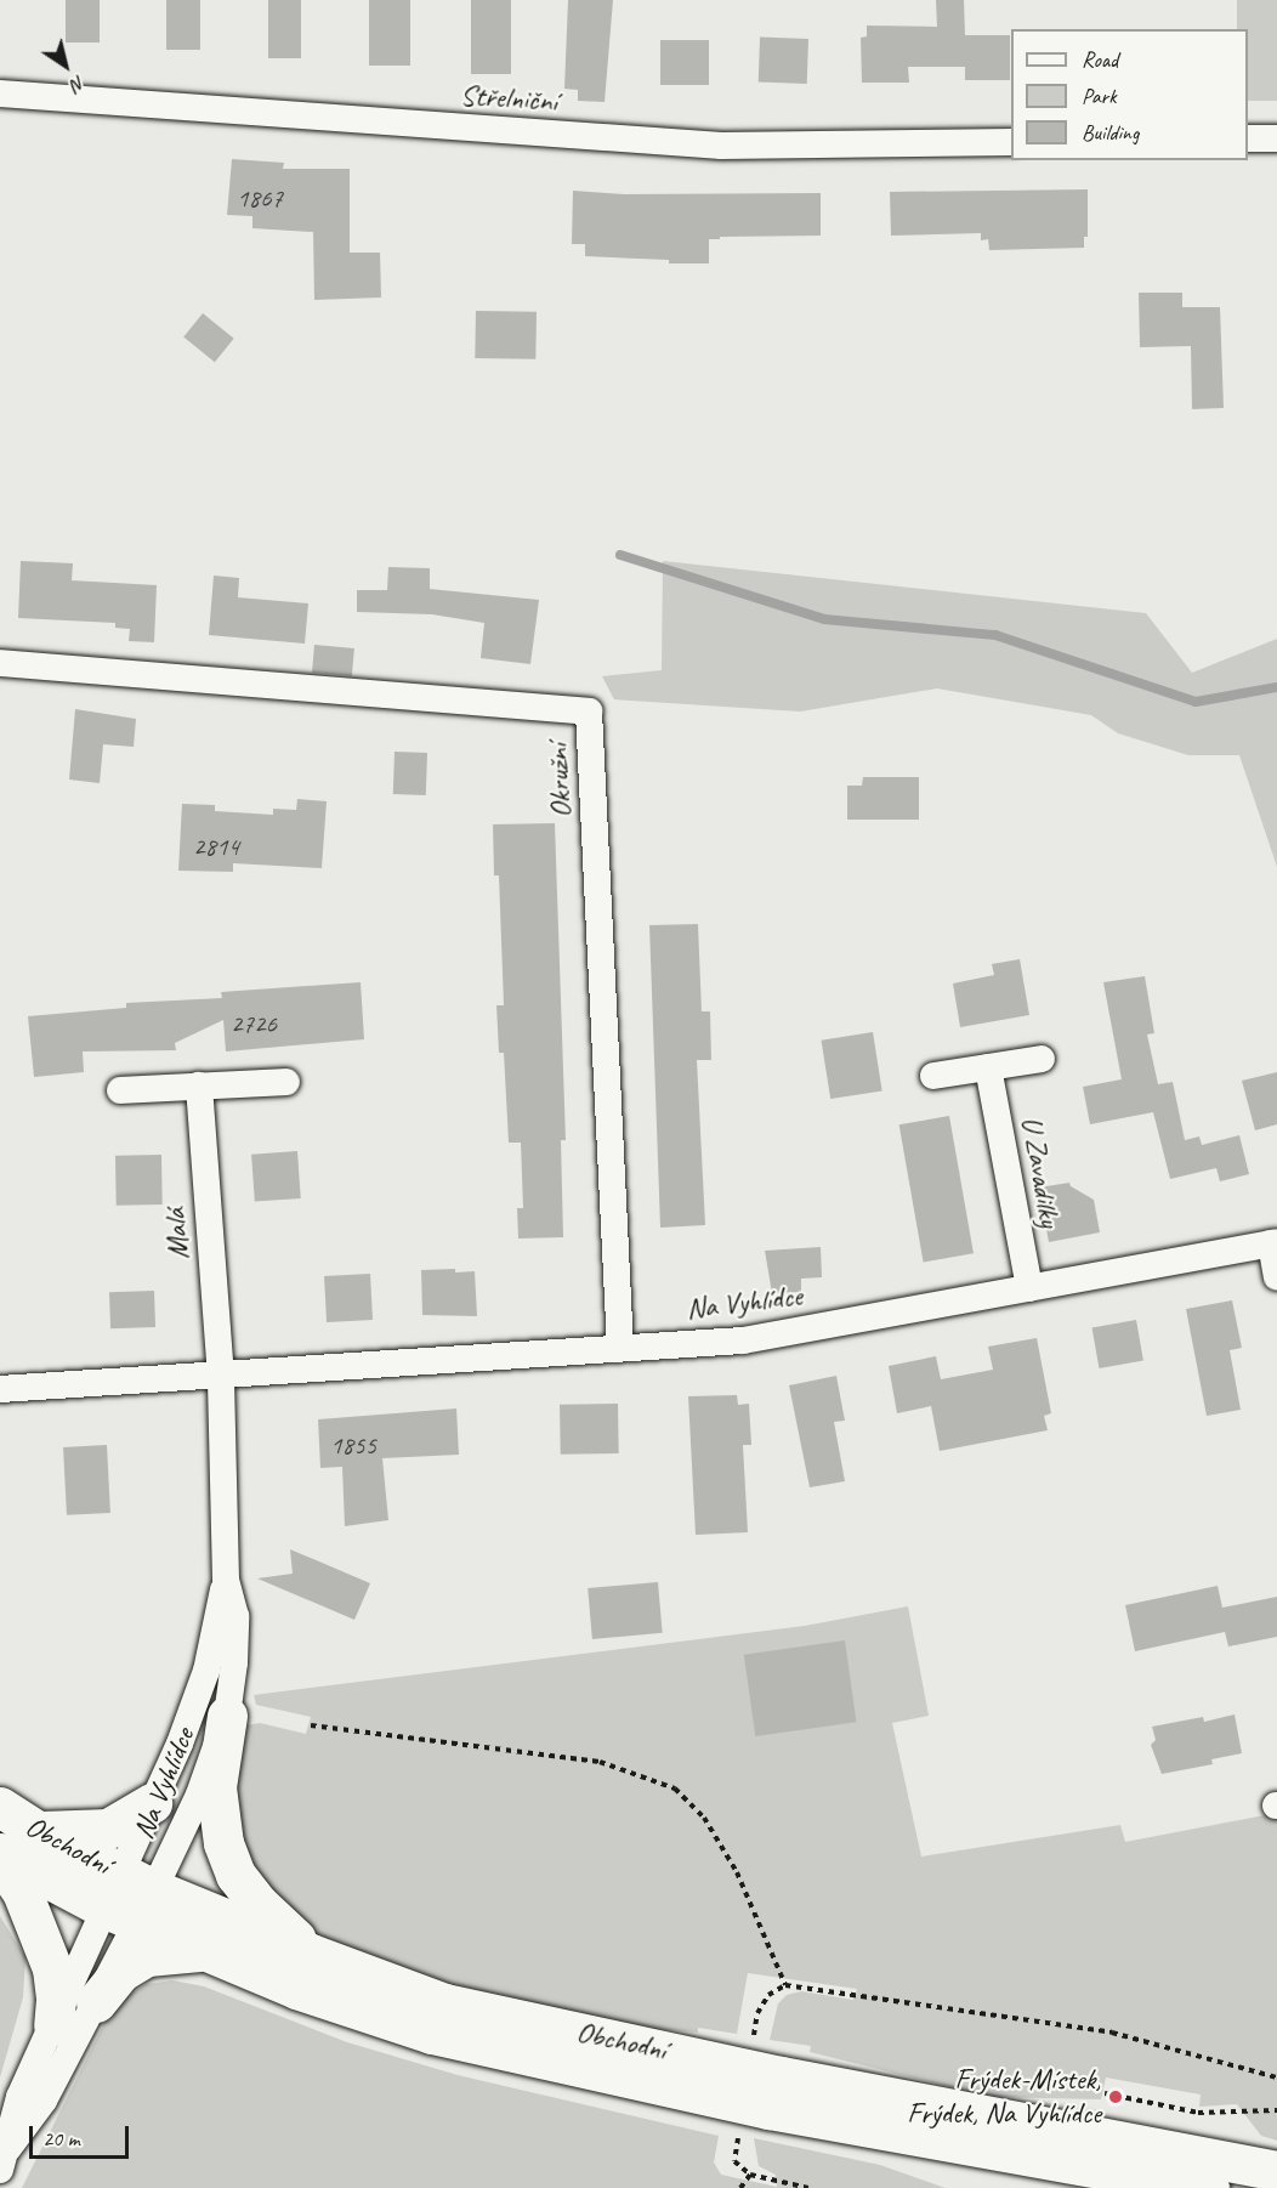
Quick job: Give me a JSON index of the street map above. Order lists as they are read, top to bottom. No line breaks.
{"streets":{"main road":["Obchodní"],"street":["Střelniční","Okružní","U Zavadilky","Malá","Na Vyhlídce"]},"crossings":[["Okružní","Na Vyhlídce"],["U Zavadilky","Na Vyhlídce"],["Malá","Na Vyhlídce"],["Na Vyhlídce","Obchodní"]],"places":["Frýdek-Místek, Frýdek, Na Vyhlídce"],"house_numbers":["1867","2814","2726","1855"],"legend":["Road","Park","Building"],"scale_bar":"20 m","north":"bottom right"}
